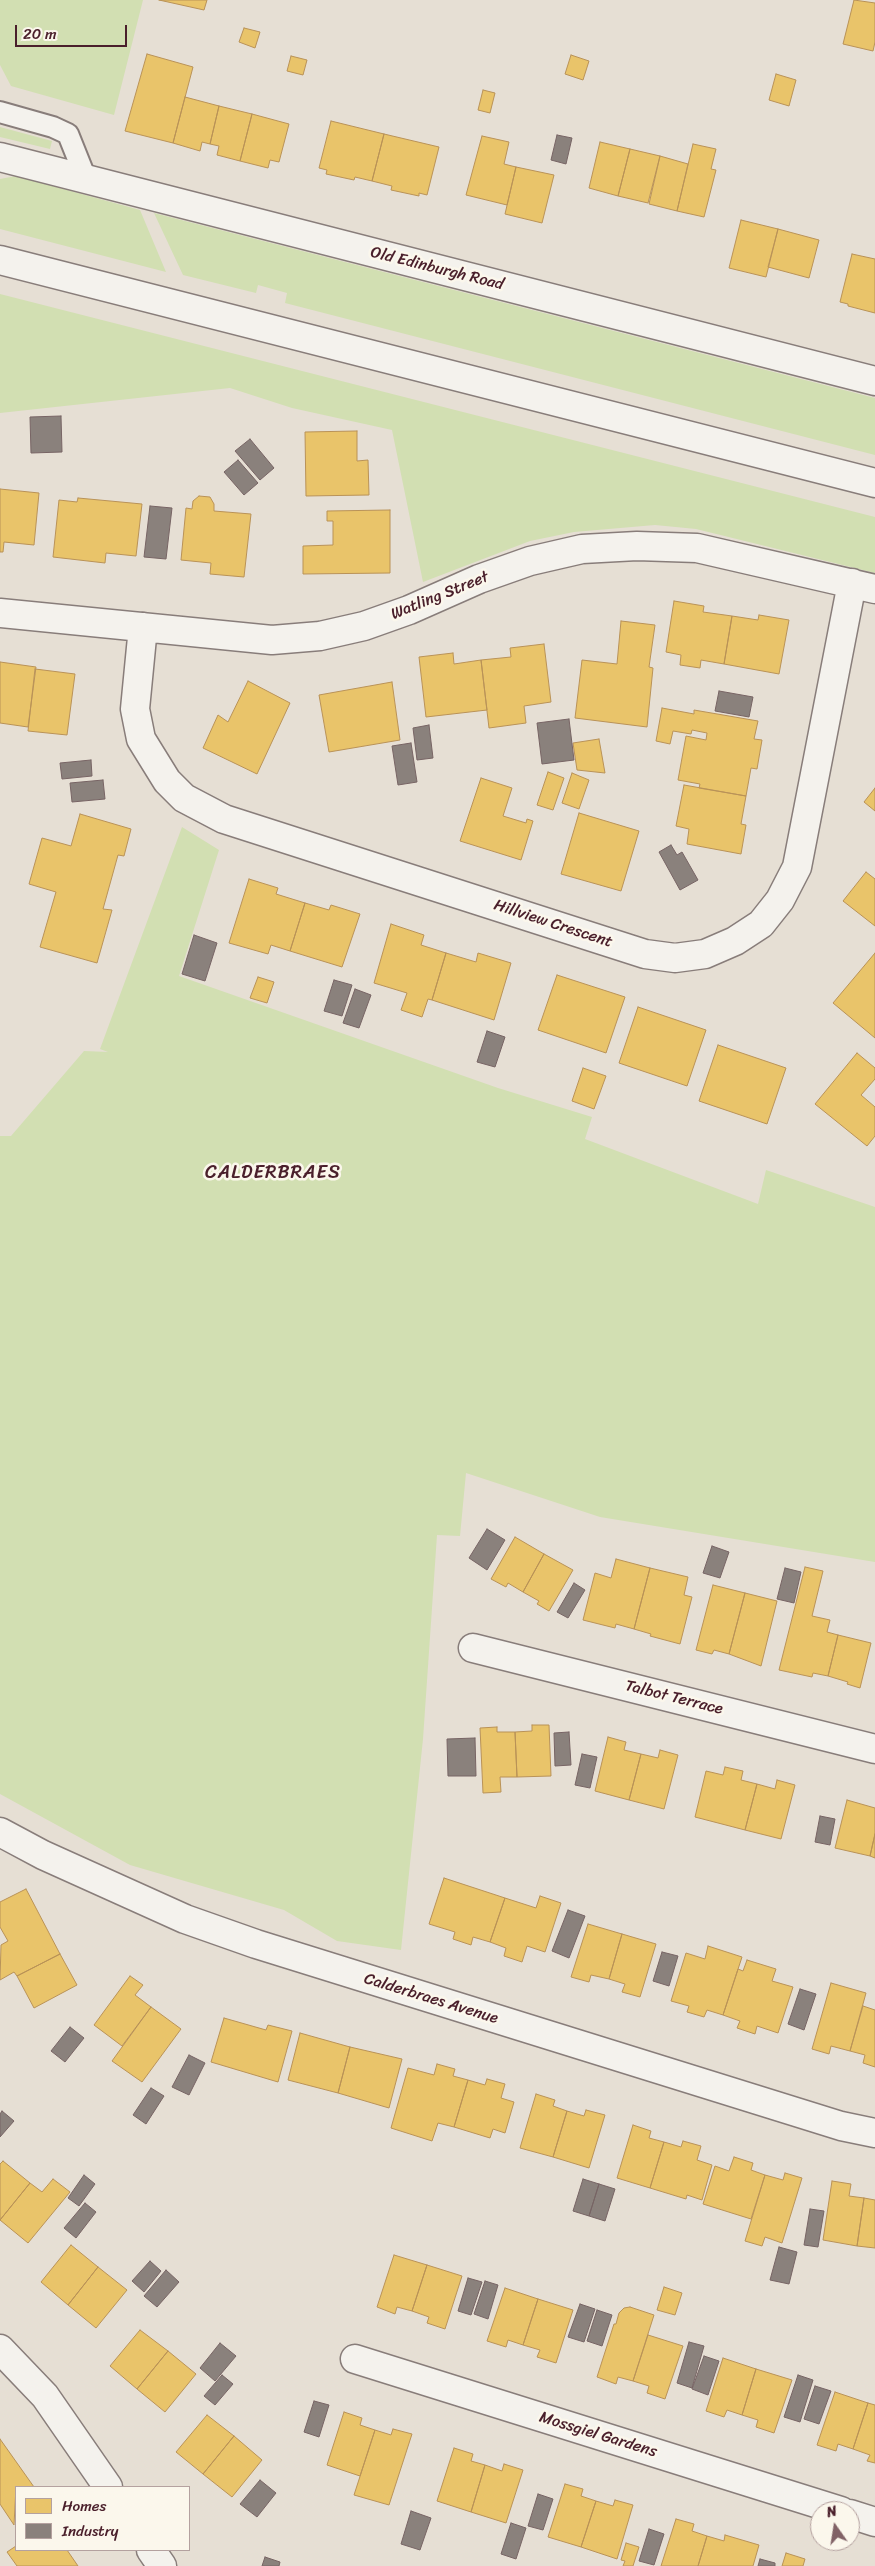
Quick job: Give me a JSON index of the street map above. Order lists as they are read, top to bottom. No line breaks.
{"streets":{"street":["Old Edinburgh Road","Watling Street","Hillview Crescent","Talbot Terrace","Calderbraes Avenue","Mossgiel Gardens"]},"crossings":[["Watling Street","Hillview Crescent"]],"districts":["CALDERBRAES"],"legend":["Homes","Industry"],"scale_bar":"20 m","north":"top"}
